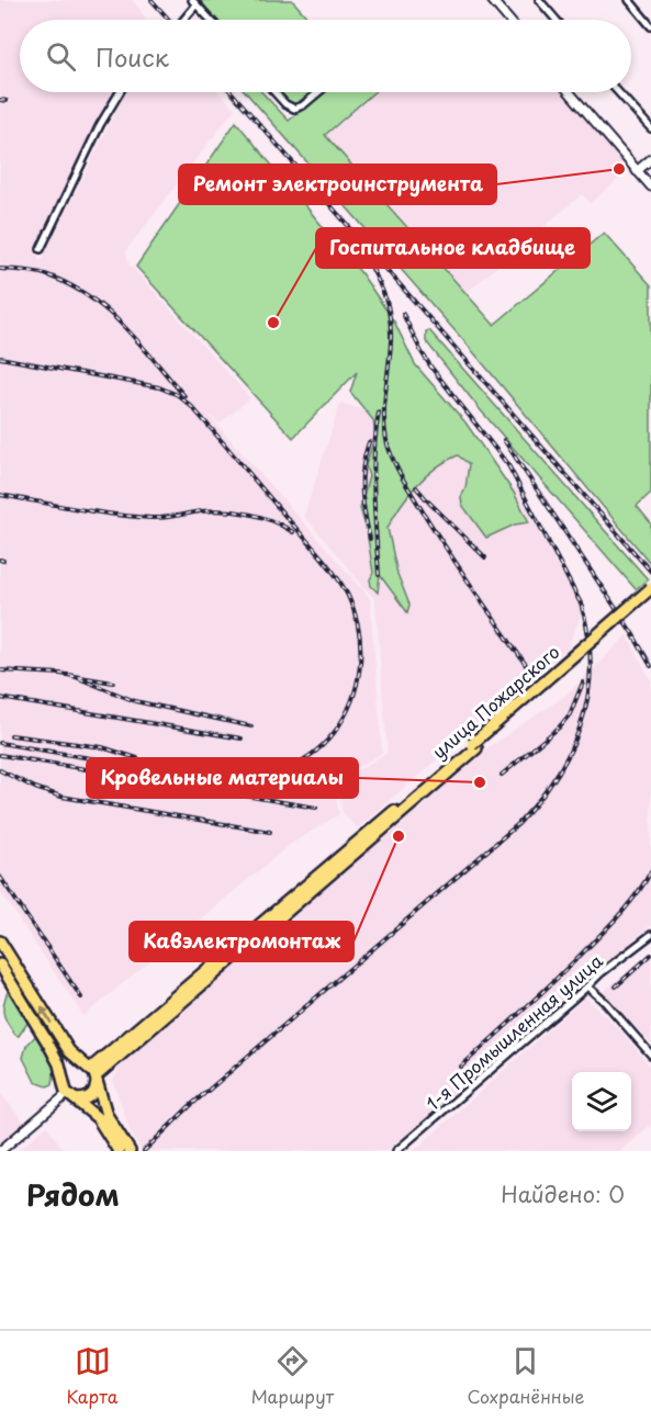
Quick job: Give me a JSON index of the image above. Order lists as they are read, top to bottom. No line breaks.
{"streets":{"main road":["улица Пожарского"],"street":["1-я Промышленная улица"]},"places":["Ремонт электроинструмента","Госпитальное кладбище","Кровельные материалы","Кавэлектромонтаж"],"page":{"search":"Поиск","heading":["Рядом","Найдено: 0"],"nav":["Карта","Маршрут","Сохранённые"]}}
